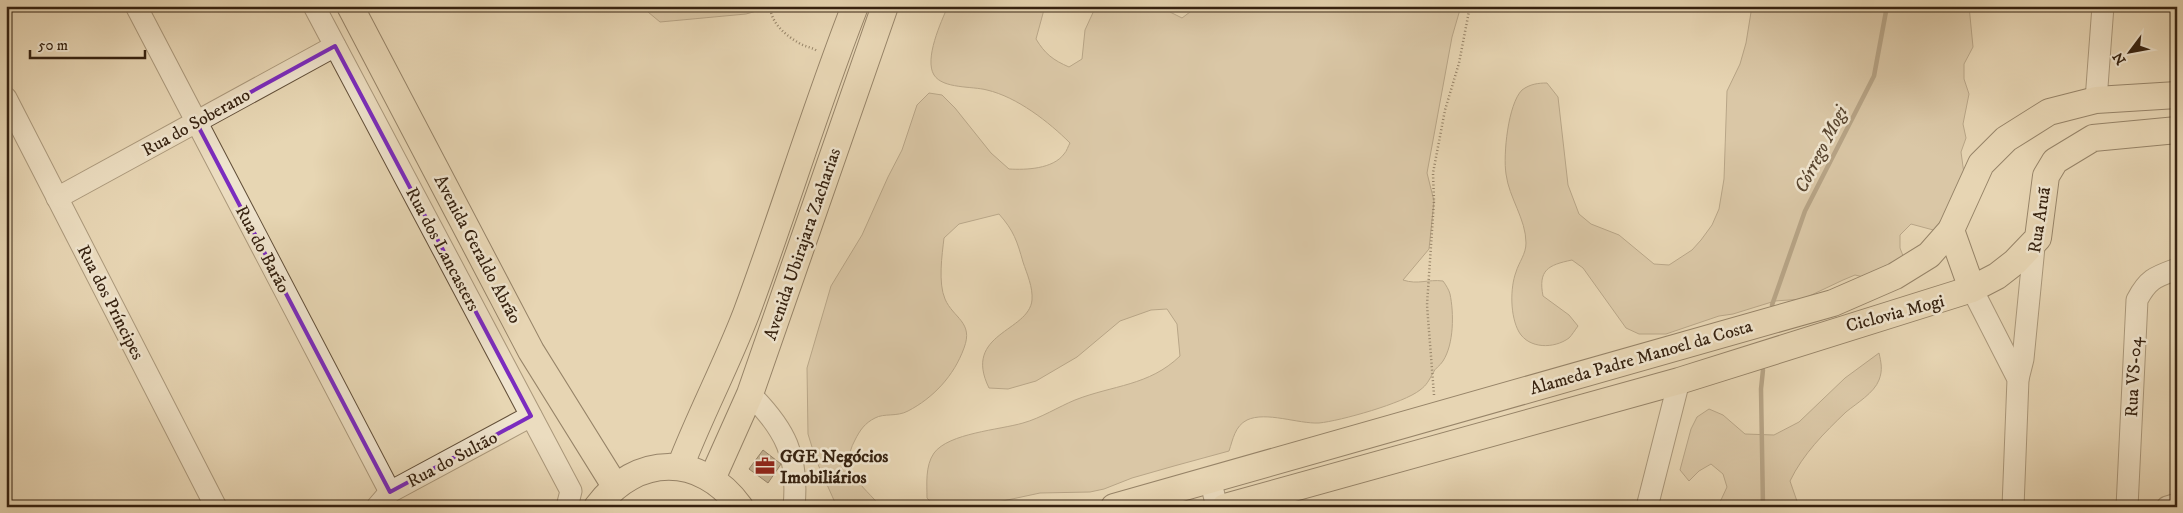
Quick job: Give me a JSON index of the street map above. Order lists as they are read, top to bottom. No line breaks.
{"streets":{"main road":["Rua Aruã","Avenida Ubirajara Zacharias","Avenida Geraldo Abrão","Alameda Padre Manoel da Costa"],"street":["Rua do Soberano","Rua do Barão","Rua dos Lancasters","Rua dos Príncipes","Rua VS-04","Rua do Sultão"]},"crossings":[["Rua do Soberano","Rua do Barão"],["Rua do Soberano","Rua dos Lancasters"],["Rua do Soberano","Rua dos Príncipes"],["Rua Aruã","Alameda Padre Manoel da Costa"],["Rua do Barão","Rua do Sultão"],["Rua dos Lancasters","Rua do Sultão"]],"water":["Córrego Mogi"],"places":{"office":["GGE Negócios Imobiliários"]},"scale_bar":"50 m","north":"bottom left"}
